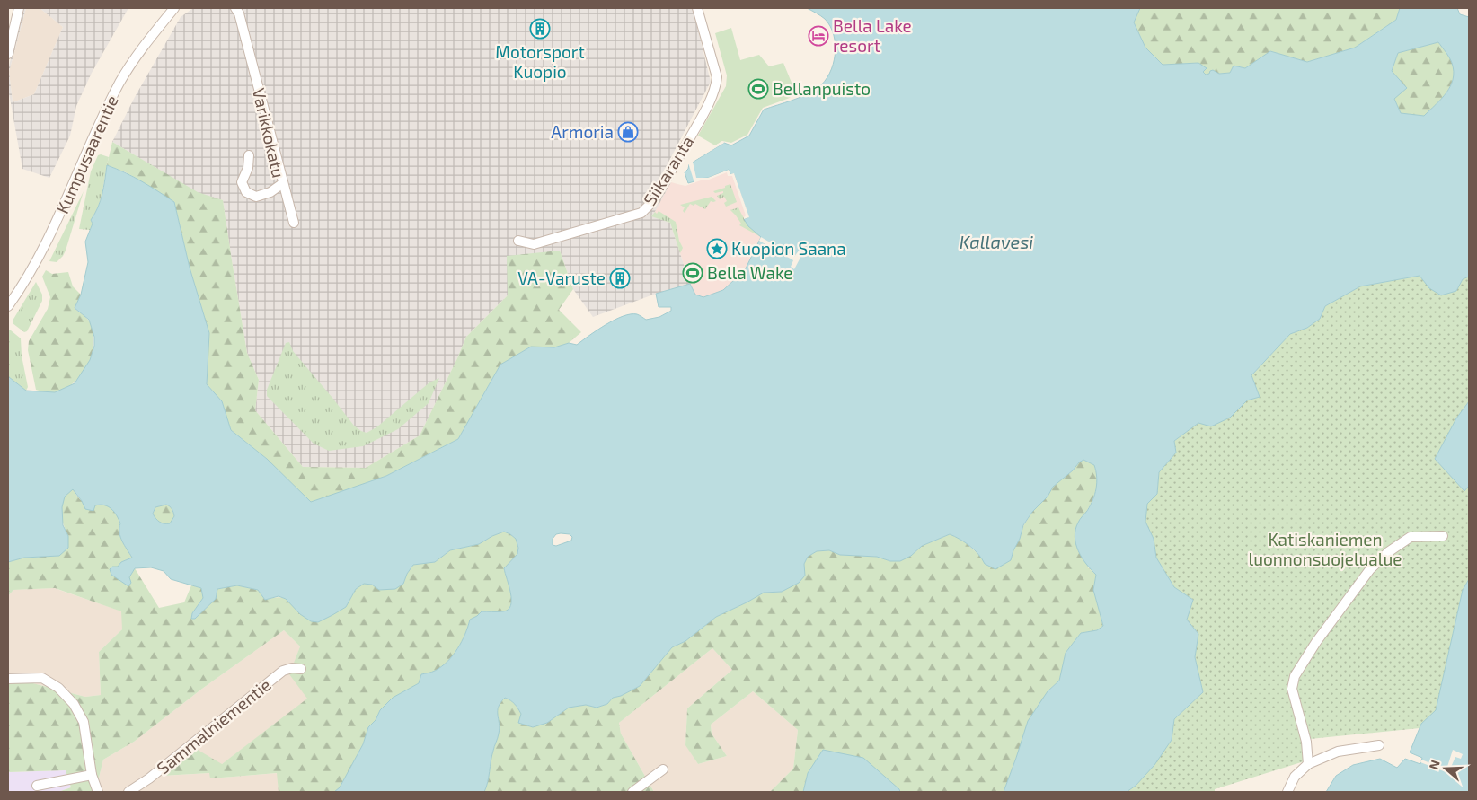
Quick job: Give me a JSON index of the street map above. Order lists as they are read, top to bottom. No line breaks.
{"streets":{"street":["Varikkokatu","Kumpusaarentie","Siikaranta","Sammalniementie"]},"water":["Kallavesi"],"parks":["Katiskaniemen luonnonsuojelualue"],"places":{"building":["Motorsport Kuopio","VA-Varuste"],"hotel":["Bella Lake resort"],"sports":["Bellanpuisto","Bella Wake"],"shop":["Armoria"],"place":["Kuopion Saana"]},"north":"left"}
